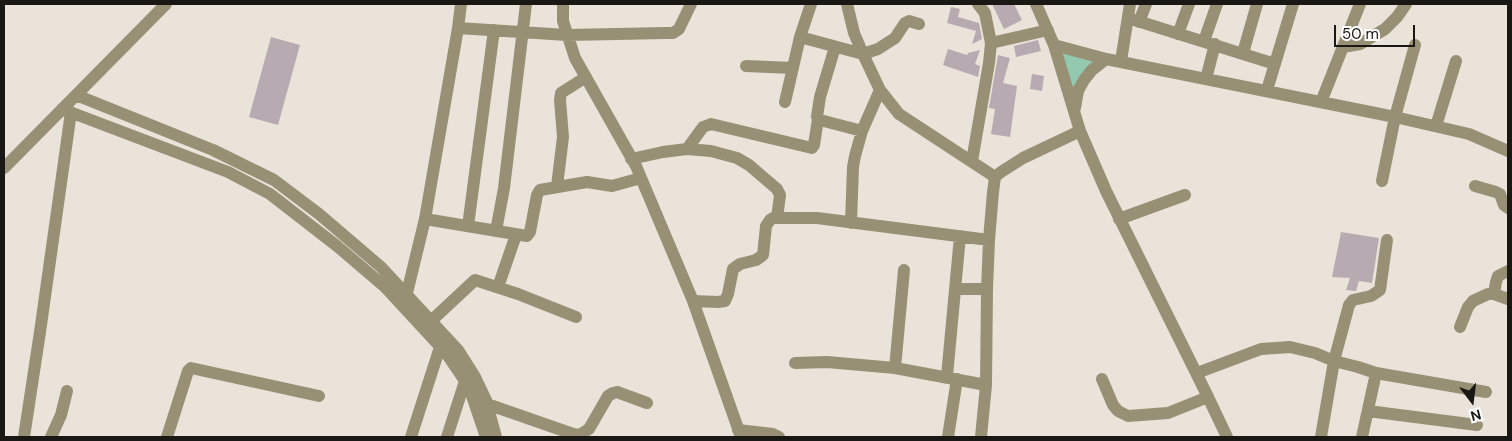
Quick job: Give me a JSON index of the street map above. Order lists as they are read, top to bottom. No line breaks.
{"scale_bar":"50 m","north":"bottom"}
